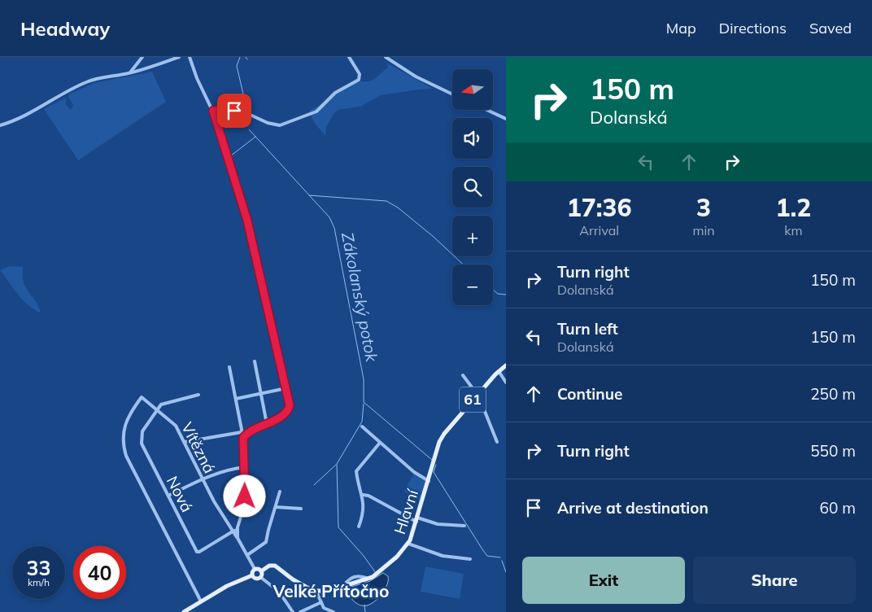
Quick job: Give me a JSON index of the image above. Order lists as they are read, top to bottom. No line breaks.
{"streets":{"main road":["61","Hlavní"],"street":["Vítězná","Nová"]},"crossings":[["61","Hlavní"],["Vítězná","Nová"]],"districts":["Velké Přítočno"],"water":["Zákolanský potok"],"north":"left","page":{"header":"Headway","nav":["Map","Directions","Saved"],"turn":["150 m","Dolanská"],"map_buttons":["+","−"],"eta":["17:36","Arrival","3","min","1.2","km"],"list":[{"name":"Turn right","note":"Dolanská","value":"150 m"},{"name":"Turn left","note":"Dolanská","value":"150 m"},{"name":"Continue","value":"250 m"},{"name":"Turn right","value":"550 m"},{"name":"Arrive at destination","value":"60 m"}],"speed":"33 km/h","limit":"40","buttons":["Exit","Share"]}}
